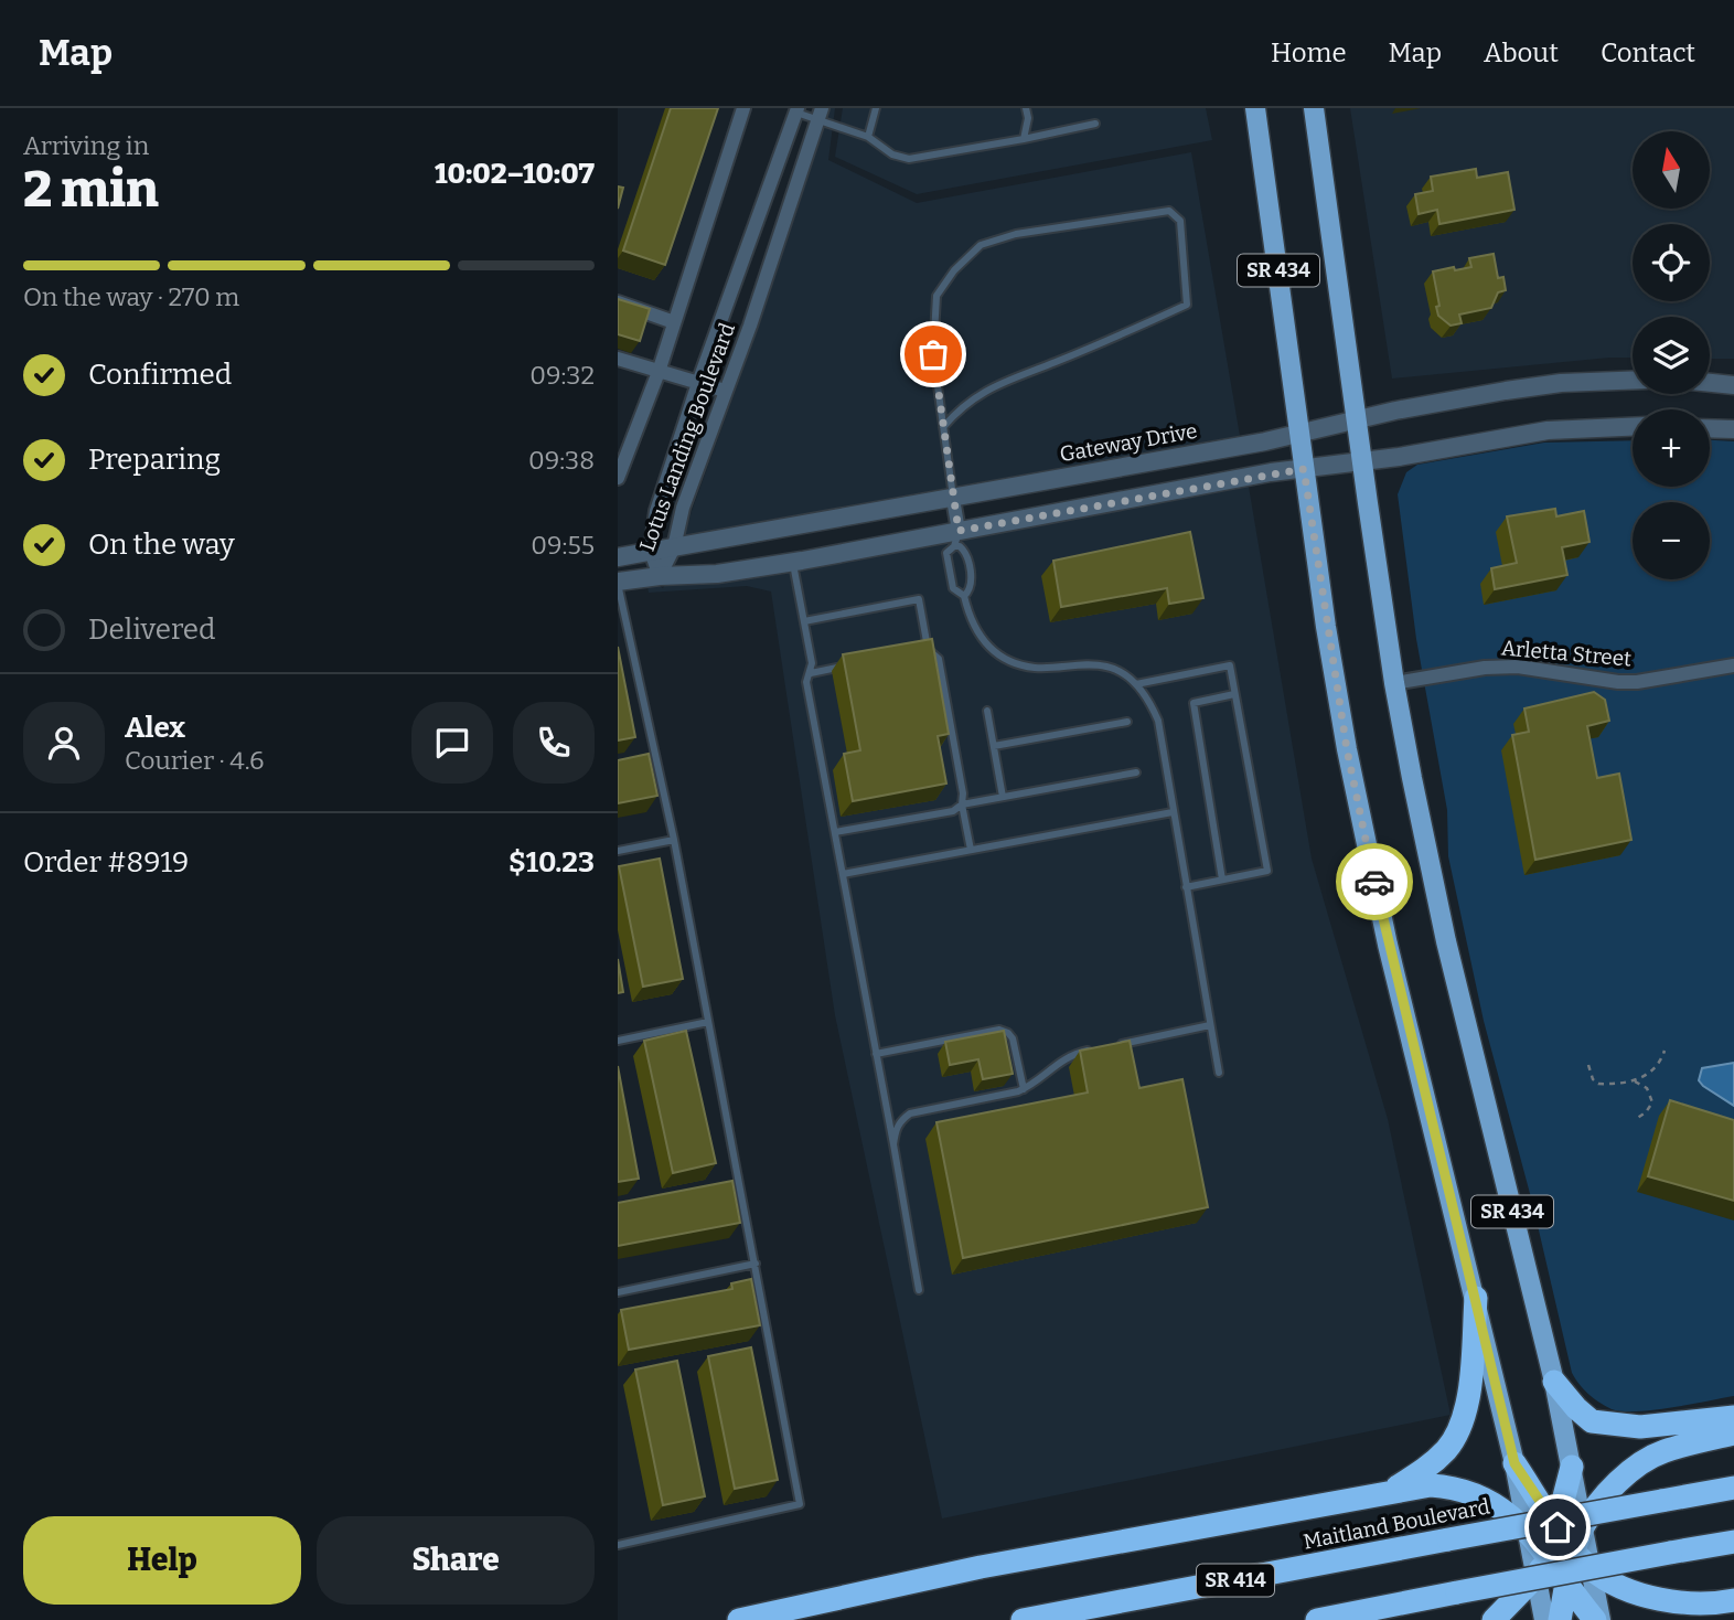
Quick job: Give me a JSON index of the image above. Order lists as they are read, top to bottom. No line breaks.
{"streets":{"highway":["Maitland Boulevard","SR 414"],"main road":["SR 434"],"street":["Lotus Landing Boulevard","Gateway Drive","Arletta Street"]},"crossings":[["SR 434","Gateway Drive"],["SR 434","Arletta Street"],["Lotus Landing Boulevard","Gateway Drive"]],"north":"top","page":{"header":"Map","nav":["Home","Map","About","Contact"],"heading":["2 min","Arriving in","10:02–10:07"],"panel":["Alex","Courier · 4.6","Order #8919","$10.23"],"map_buttons":["+","−"],"bar":"On the way · 270 m","list":[["Confirmed","09:32"],["Preparing","09:38"],["On the way","09:55"],"Delivered"],"buttons":["Help","Share"]}}
